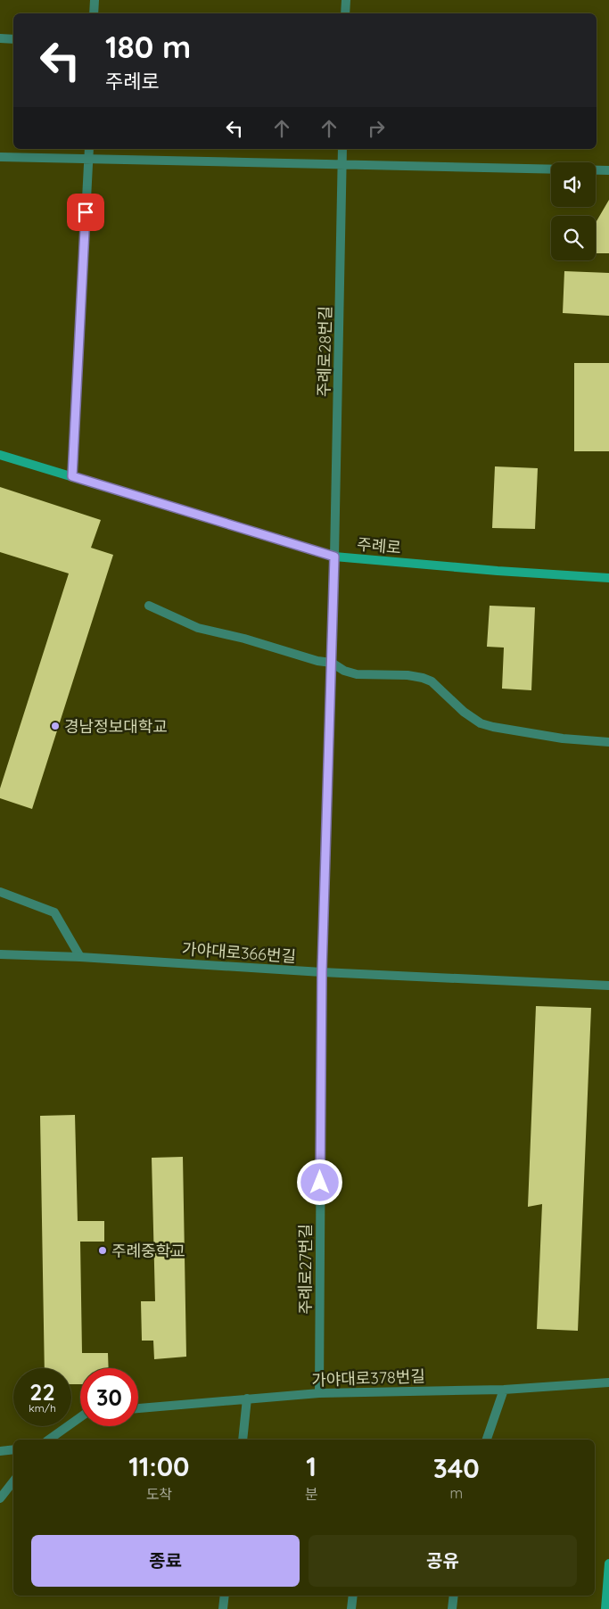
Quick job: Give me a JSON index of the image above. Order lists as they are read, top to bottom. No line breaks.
{"streets":{"street":["주례로28번길","주례로","가야대로366번길","주례로27번길","가야대로378번길"]},"crossings":[["주례로28번길","주례로"],["주례로28번길","주례로27번길"],["주례로","주례로27번길"],["가야대로366번길","주례로27번길"],["주례로27번길","가야대로378번길"]],"places":["경남정보대학교","주례중학교"],"page":{"turn":["180 m","주례로"],"speed":"22 km/h","limit":"30","eta":["11:00","도착","1","분","340","m"],"buttons":["종료","공유"]}}
